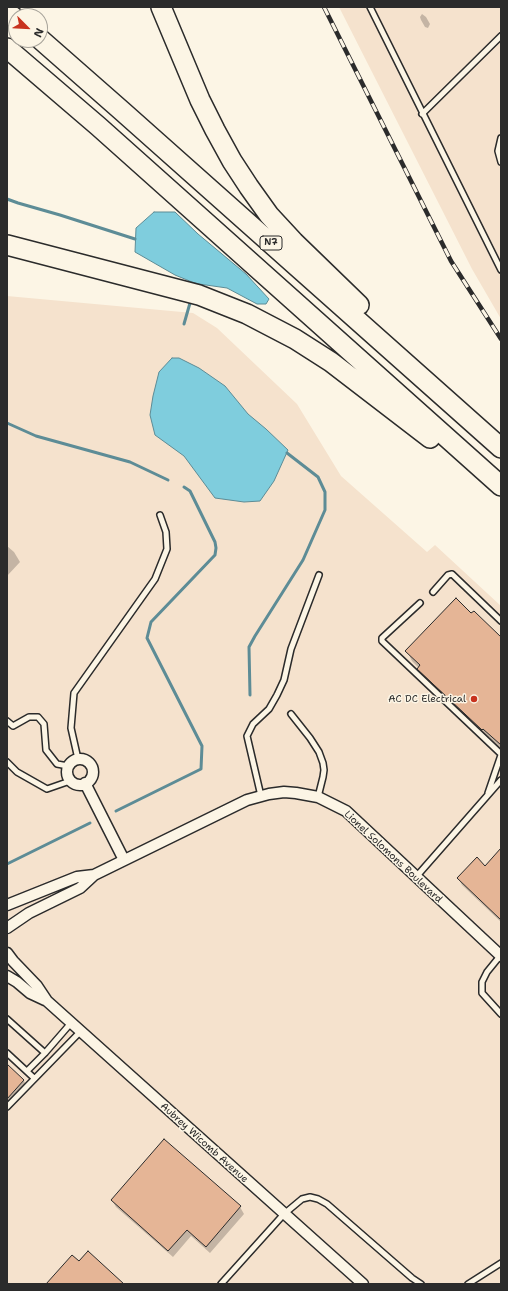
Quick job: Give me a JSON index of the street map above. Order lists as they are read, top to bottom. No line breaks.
{"streets":{"highway":["N7"],"street":["Lionel Solomons Boulevard","Aubrey Wicomb Avenue"]},"places":["AC DC Electrical"],"north":"bottom right"}
